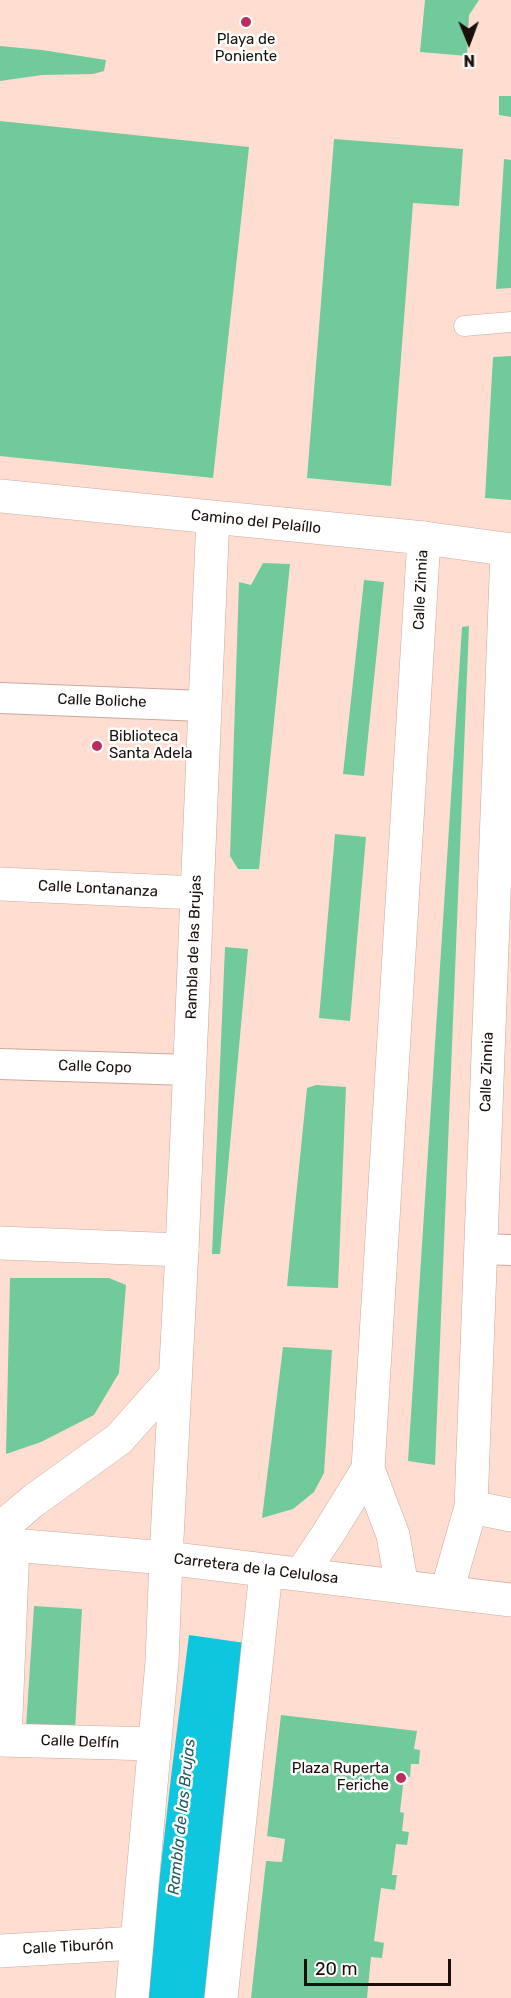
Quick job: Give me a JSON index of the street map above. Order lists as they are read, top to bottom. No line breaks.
{"streets":{"main road":["Camino del Pelaíllo","Calle Zinnia","Calle Lontananza","Rambla de las Brujas","Carretera de la Celulosa","Calle Delfín","Calle Tiburón"],"street":["Calle Boliche","Calle Copo"]},"crossings":[["Camino del Pelaíllo","Calle Zinnia"],["Camino del Pelaíllo","Rambla de las Brujas"],["Calle Zinnia","Carretera de la Celulosa"],["Calle Boliche","Rambla de las Brujas"],["Calle Lontananza","Rambla de las Brujas"],["Rambla de las Brujas","Calle Copo"],["Rambla de las Brujas","Carretera de la Celulosa"],["Rambla de las Brujas","Calle Delfín"],["Rambla de las Brujas","Calle Tiburón"],["Carretera de la Celulosa","Calle Delfín"]],"water":["Rambla de las Brujas"],"places":["Playa de Poniente","Biblioteca Santa Adela","Plaza Ruperta Feriche"],"scale_bar":"20 m","north":"bottom"}
